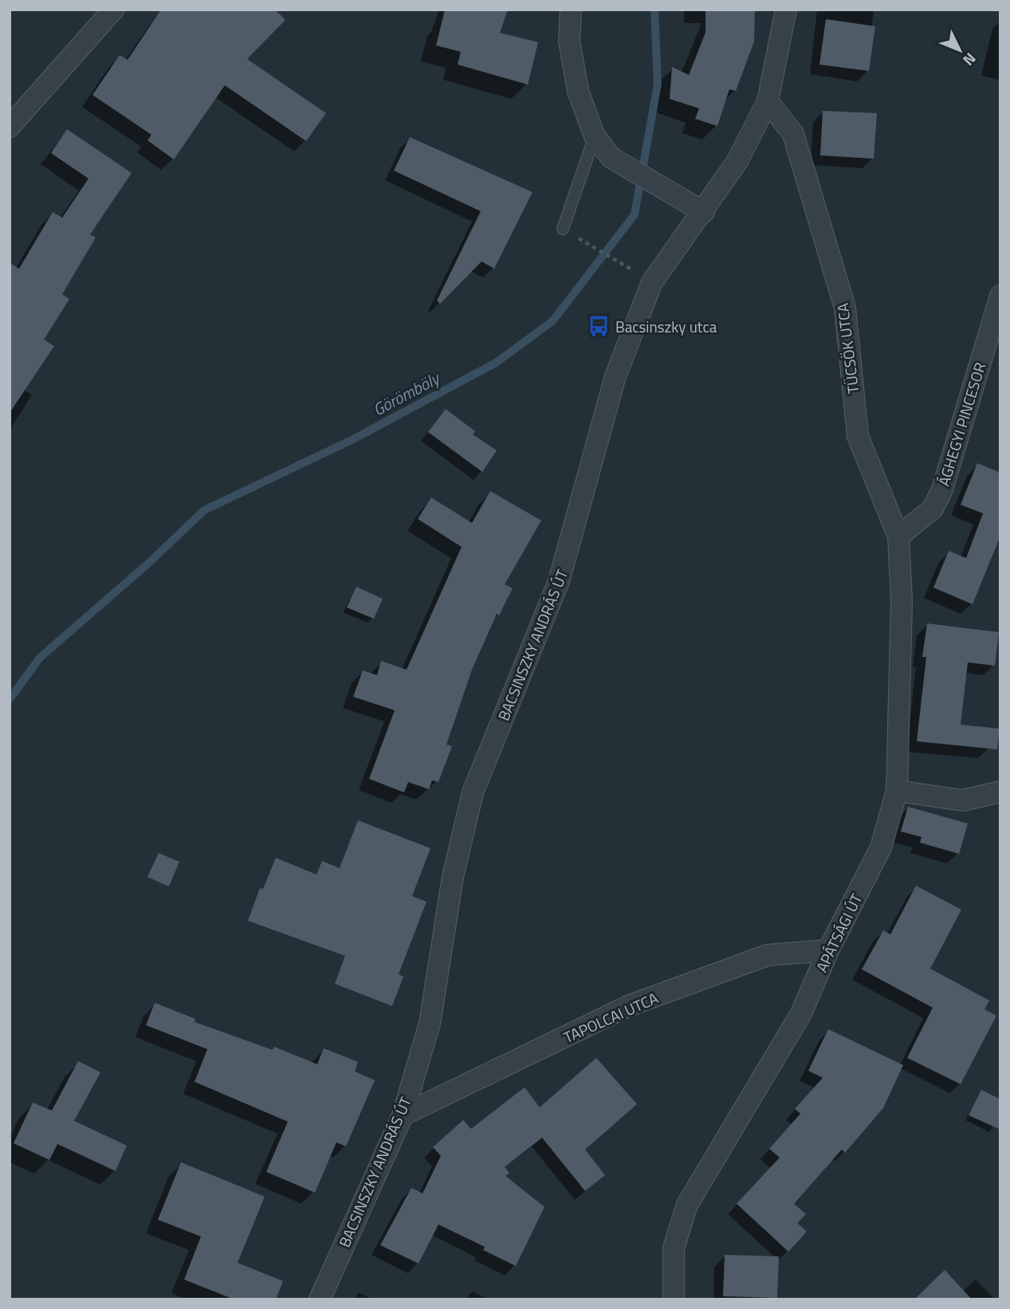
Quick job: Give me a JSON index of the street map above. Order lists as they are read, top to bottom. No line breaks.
{"streets":{"street":["TÜCSÖK UTCA","ÁGHEGYI PINCESOR","BACSINSZKY ANDRÁS ÚT","APÁTSÁGI ÚT","TAPOLCAI UTCA"]},"crossings":[["TÜCSÖK UTCA","ÁGHEGYI PINCESOR"],["TÜCSÖK UTCA","BACSINSZKY ANDRÁS ÚT"],["TÜCSÖK UTCA","APÁTSÁGI ÚT"],["ÁGHEGYI PINCESOR","APÁTSÁGI ÚT"],["BACSINSZKY ANDRÁS ÚT","TAPOLCAI UTCA"],["APÁTSÁGI ÚT","TAPOLCAI UTCA"]],"water":["Görömböly"],"places":{"bus stop":["Bacsinszky utca"]},"north":"bottom right"}
